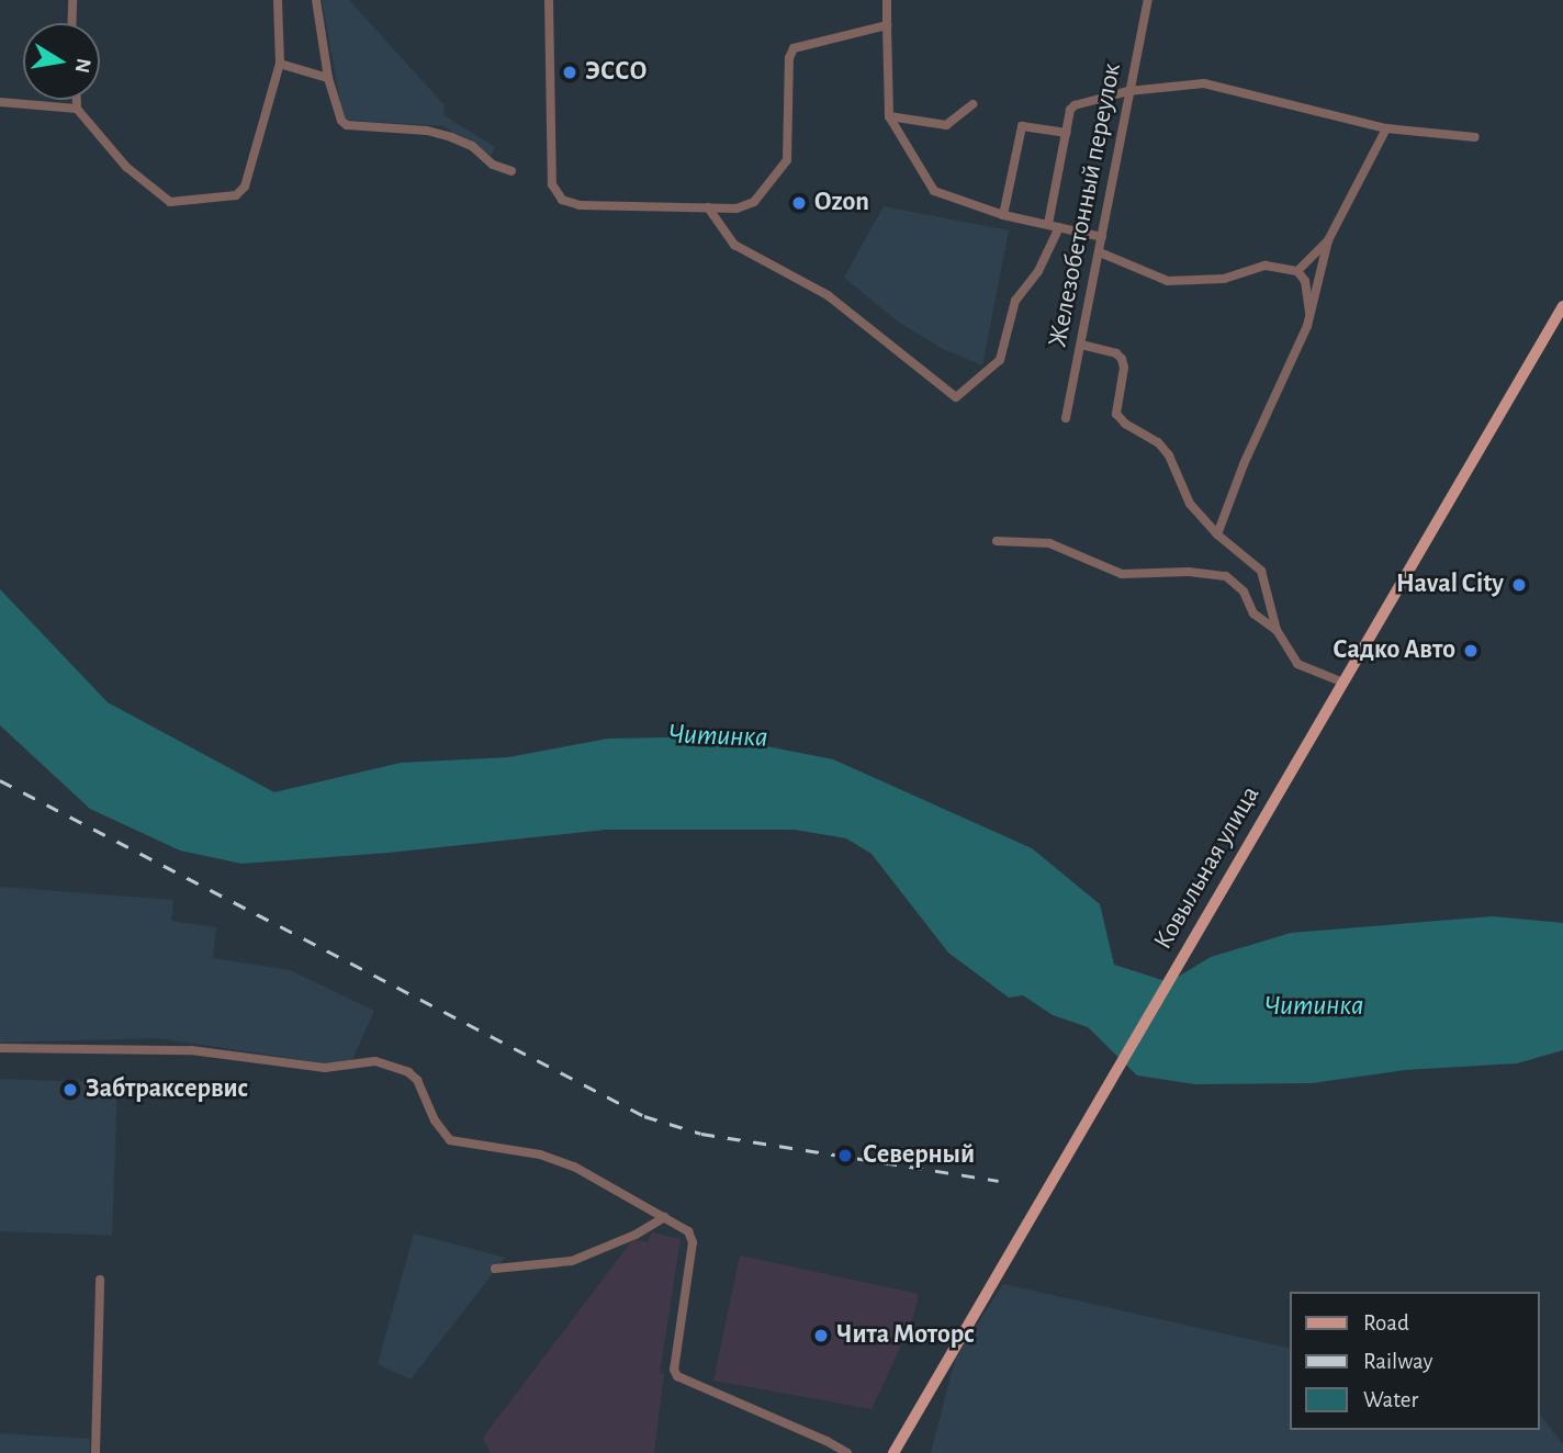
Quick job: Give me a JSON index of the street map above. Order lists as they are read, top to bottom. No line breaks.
{"streets":{"main road":["Ковыльная улица"],"street":["Железобетонный переулок"]},"water":["Читинка"],"places":["ЭССО","Ozon","Haval Сity","Садко Авто","Забтраксервис","Северный","Чита Моторс"],"legend":["Road","Railway","Water"],"north":"right"}
